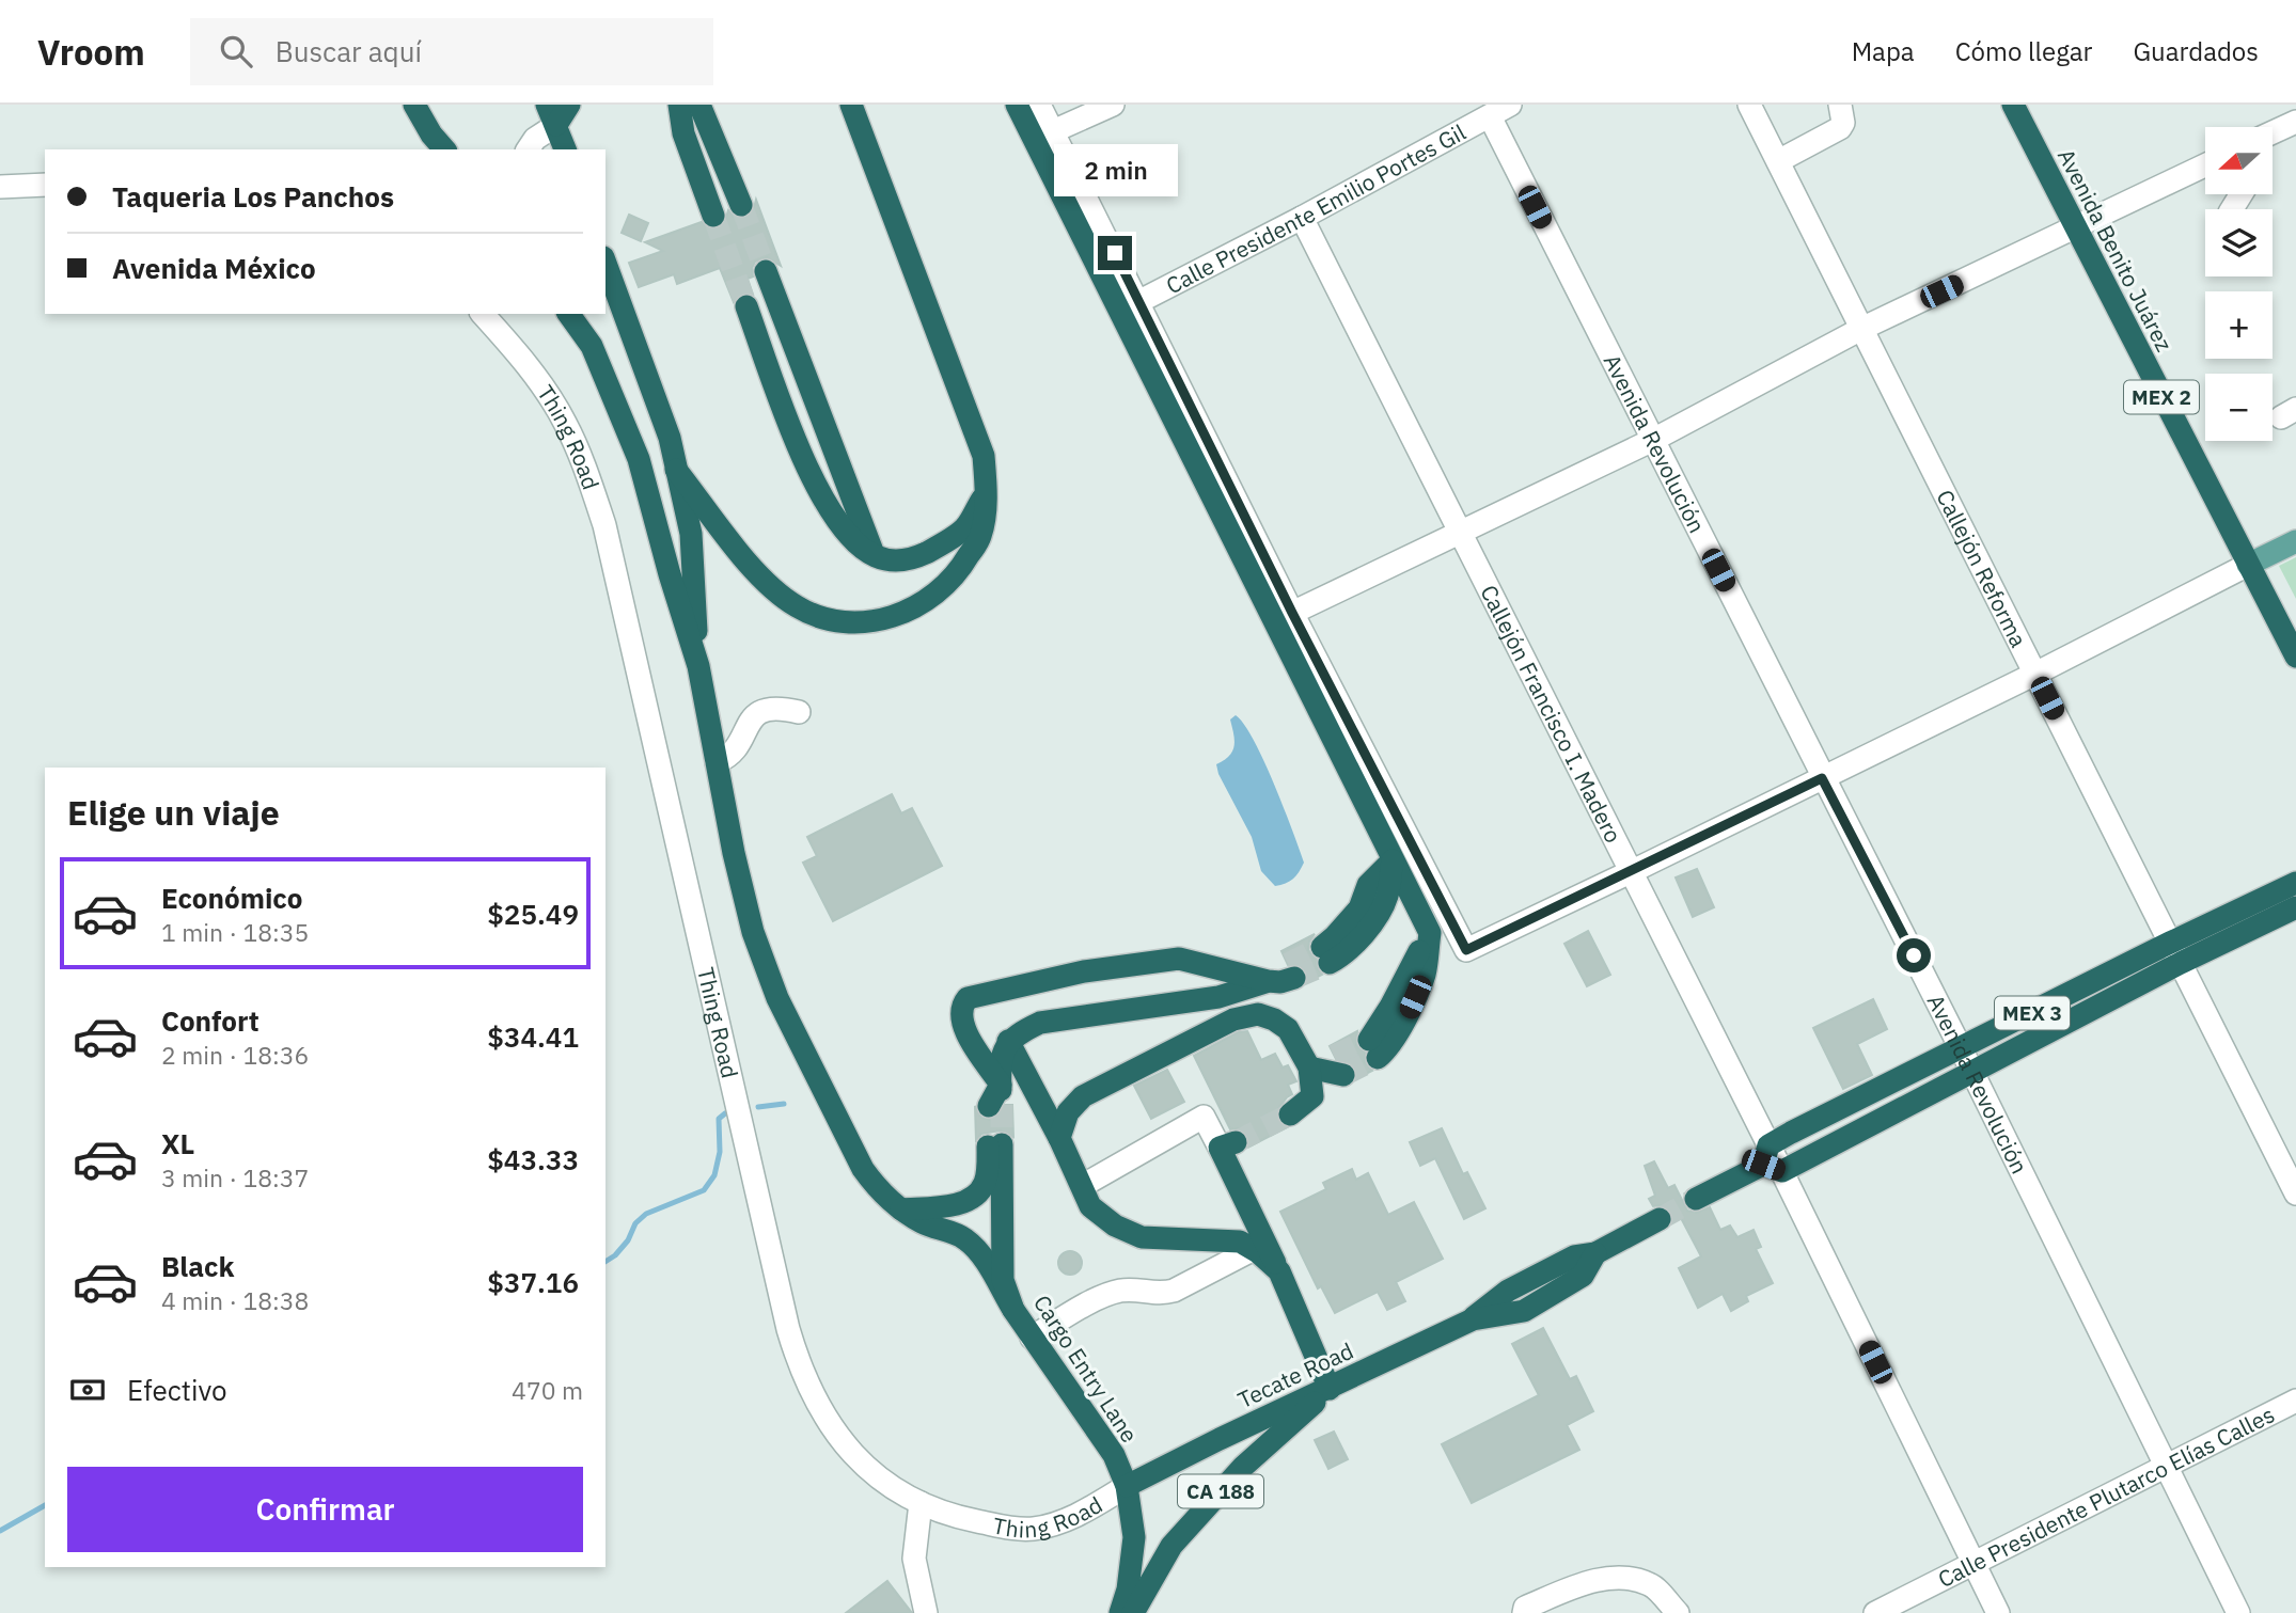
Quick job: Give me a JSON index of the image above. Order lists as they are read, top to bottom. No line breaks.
{"streets":{"highway":["Avenida Benito Juárez","MEX 2","MEX 3","Cargo Entry Lane","Tecate Road","CA 188"],"street":["Calle Presidente Emilio Portes Gil","Thing Road","Avenida Revolución","Callejón Reforma","Callejón Francisco I. Madero","Calle Presidente Plutarco Elías Calles"]},"crossings":[["Calle Presidente Emilio Portes Gil","Avenida Revolución"],["Calle Presidente Emilio Portes Gil","Callejón Francisco I. Madero"],["Thing Road","Cargo Entry Lane"],["Thing Road","Tecate Road"],["Avenida Revolución","MEX 3"],["Avenida Revolución","Calle Presidente Plutarco Elías Calles"],["Callejón Reforma","MEX 3"],["Callejón Francisco I. Madero","MEX 3"],["Callejón Francisco I. Madero","Calle Presidente Plutarco Elías Calles"],["Cargo Entry Lane","Tecate Road"],["Tecate Road","CA 188"]],"north":"left","page":{"header":"Vroom","search":"Buscar aquí","nav":["Mapa","Cómo llegar","Guardados"],"map_buttons":["+","−"],"bubble":"2 min","banner":["Taqueria Los Panchos","Avenida México"],"heading":"Elige un viaje","list":[{"name":"Económico","note":"1 min · 18:35","value":"$25.49"},{"name":"Confort","note":"2 min · 18:36","value":"$34.41"},{"name":"XL","note":"3 min · 18:37","value":"$43.33"},{"name":"Black","note":"4 min · 18:38","value":"$37.16"}],"pay":["Efectivo","470 m"],"buttons":"Confirmar"}}
